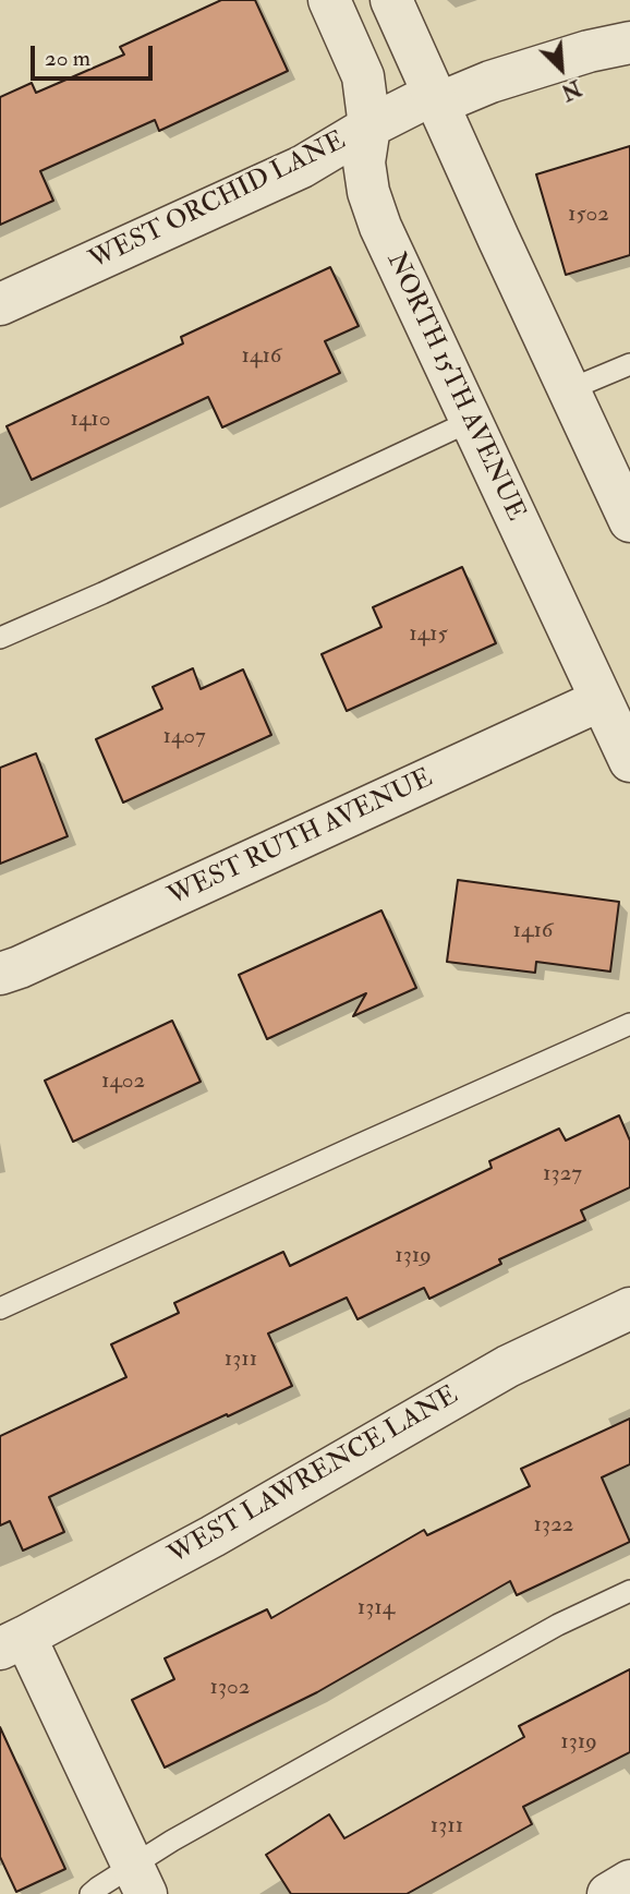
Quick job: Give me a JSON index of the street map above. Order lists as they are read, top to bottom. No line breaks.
{"streets":{"street":["WEST ORCHID LANE","NORTH 15TH AVENUE","WEST RUTH AVENUE","WEST LAWRENCE LANE"]},"crossings":[["WEST ORCHID LANE","NORTH 15TH AVENUE"],["NORTH 15TH AVENUE","WEST RUTH AVENUE"]],"house_numbers":["1502","1416","1410","1415","1407","1416","1402","1327","1319","1311","1322","1314","1302","1319","1311"],"scale_bar":"20 m","north":"bottom right"}
